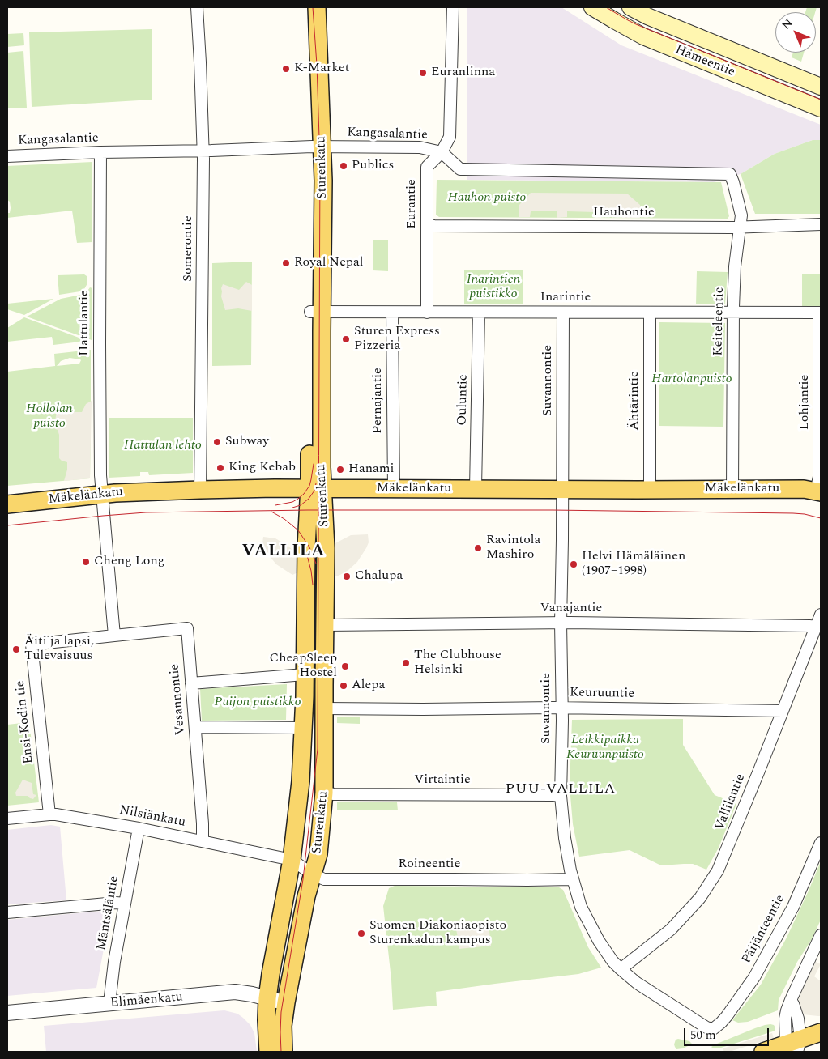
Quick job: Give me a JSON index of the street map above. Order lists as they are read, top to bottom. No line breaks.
{"streets":{"main road":["Hämeentie","Sturenkatu","Mäkelänkatu"],"street":["Kangasalantie","Eurantie","Hauhontie","Somerontie","Inarintie","Keiteleentie","Hattulantie","Suvannontie","Ouluntie","Pernajantie","Ähtärintie","Lohjantie","Vanajantie","Keuruuntie","Vesannontie","Ensi-Kodin tie","Virtaintie","Vallilantie","Nilsiänkatu","Roineentie","Mäntsäläntie","Päijänteentie","Elimäenkatu"]},"crossings":[["Kangasalantie","Sturenkatu"],["Kangasalantie","Eurantie"],["Kangasalantie","Hauhontie"],["Kangasalantie","Somerontie"],["Kangasalantie","Keiteleentie"],["Kangasalantie","Hattulantie"],["Sturenkatu","Inarintie"],["Sturenkatu","Mäkelänkatu"],["Sturenkatu","Vanajantie"],["Sturenkatu","Keuruuntie"],["Sturenkatu","Virtaintie"],["Sturenkatu","Nilsiänkatu"],["Sturenkatu","Roineentie"],["Sturenkatu","Elimäenkatu"],["Eurantie","Hauhontie"],["Eurantie","Inarintie"],["Hauhontie","Keiteleentie"],["Somerontie","Mäkelänkatu"],["Inarintie","Keiteleentie"],["Inarintie","Suvannontie"],["Inarintie","Ouluntie"],["Inarintie","Pernajantie"],["Inarintie","Ähtärintie"],["Inarintie","Lohjantie"],["Keiteleentie","Mäkelänkatu"],["Hattulantie","Mäkelänkatu"],["Hattulantie","Vesannontie"],["Hattulantie","Ensi-Kodin tie"],["Suvannontie","Mäkelänkatu"],["Suvannontie","Vanajantie"],["Suvannontie","Keuruuntie"],["Suvannontie","Virtaintie"],["Suvannontie","Vallilantie"],["Suvannontie","Roineentie"],["Suvannontie","Päijänteentie"],["Ouluntie","Mäkelänkatu"],["Pernajantie","Mäkelänkatu"],["Ähtärintie","Mäkelänkatu"],["Lohjantie","Mäkelänkatu"],["Vanajantie","Vallilantie"],["Keuruuntie","Vallilantie"],["Vesannontie","Ensi-Kodin tie"],["Vesannontie","Nilsiänkatu"],["Ensi-Kodin tie","Nilsiänkatu"],["Nilsiänkatu","Roineentie"],["Nilsiänkatu","Mäntsäläntie"],["Mäntsäläntie","Elimäenkatu"]],"districts":["VALLILA","PUU-VALLILA"],"parks":["Hauhon puisto","Inarintien puistikko","Hartolanpuisto","Hollolan puisto","Hattulan lehto","Puijon puistikko","Leikkipaikka Keuruunpuisto"],"places":["K-Market","Euranlinna","Publics","Royal Nepal","Sturen Express Pizzeria","Subway","King Kebab","Hanami","Ravintola Mashiro","Cheng Long","Helvi Hämäläinen (1907–1998)","Chalupa","Äiti ja lapsi, Tulevaisuus","The Clubhouse Helsinki","CheapSleep Hostel","Alepa","Suomen Diakoniaopisto Sturenkadun kampus"],"scale_bar":"50 m","north":"top left"}
